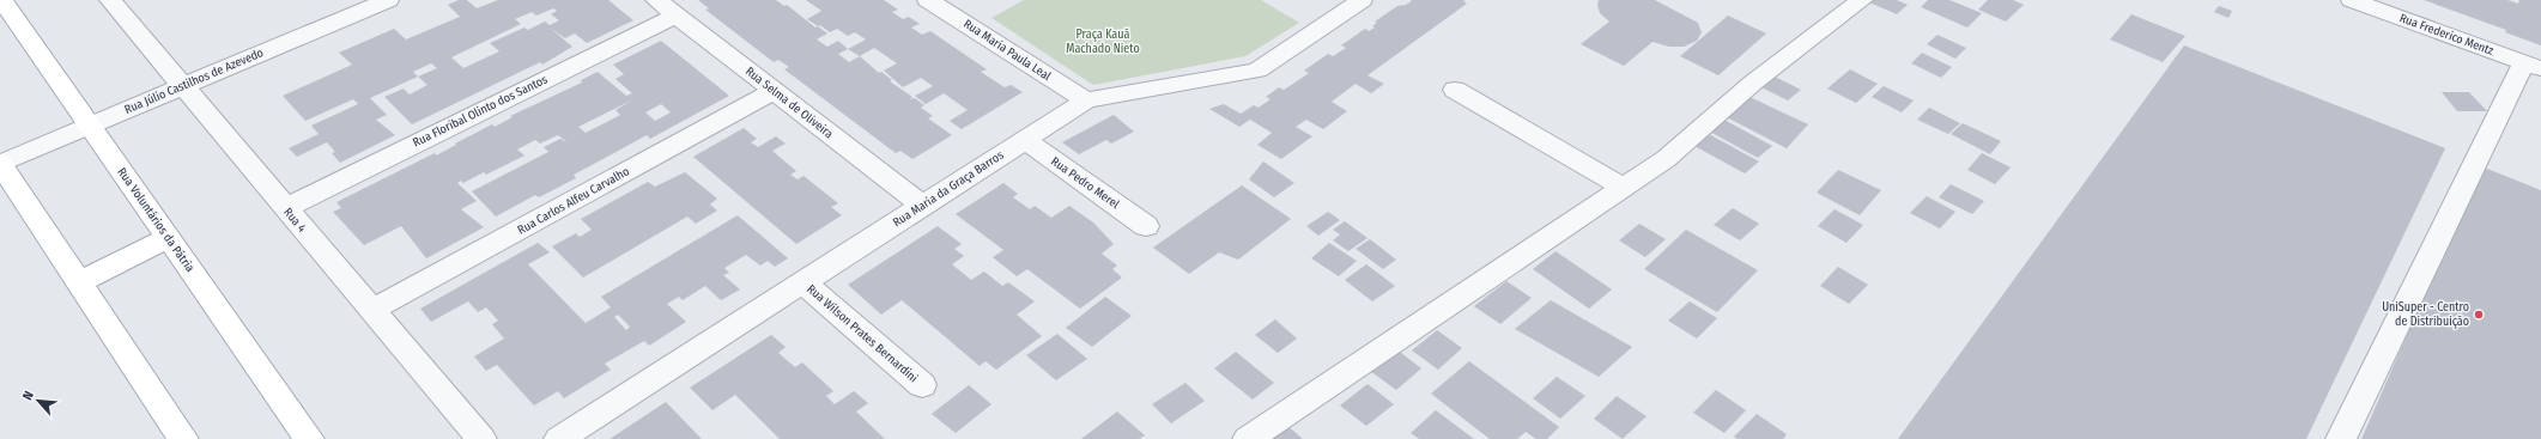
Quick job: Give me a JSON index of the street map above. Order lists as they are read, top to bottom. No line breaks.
{"streets":{"main road":["Rua Voluntários da Pátria"],"street":["Rua Frederico Mentz","Rua Maria Paula Leal","Rua Júlio Castilhos de Azevedo","Rua Selma de Oliveira","Rua Floribal Olinto dos Santos","Rua Pedro Merel","Rua Maria da Graça Barros","Rua Carlos Alfeu Carvalho","Rua 4","Rua Wilson Prates Bernardini"]},"crossings":[["Rua Maria Paula Leal","Rua Maria da Graça Barros"],["Rua Júlio Castilhos de Azevedo","Rua Voluntários da Pátria"],["Rua Júlio Castilhos de Azevedo","Rua 4"],["Rua Selma de Oliveira","Rua Floribal Olinto dos Santos"],["Rua Selma de Oliveira","Rua Maria da Graça Barros"],["Rua Selma de Oliveira","Rua Carlos Alfeu Carvalho"],["Rua Floribal Olinto dos Santos","Rua 4"],["Rua Pedro Merel","Rua Maria da Graça Barros"],["Rua Maria da Graça Barros","Rua Wilson Prates Bernardini"],["Rua Carlos Alfeu Carvalho","Rua 4"]],"parks":["Praça Kauã Machado Nieto"],"places":["UniSuper - Centro de Distribuição"],"north":"top left"}
